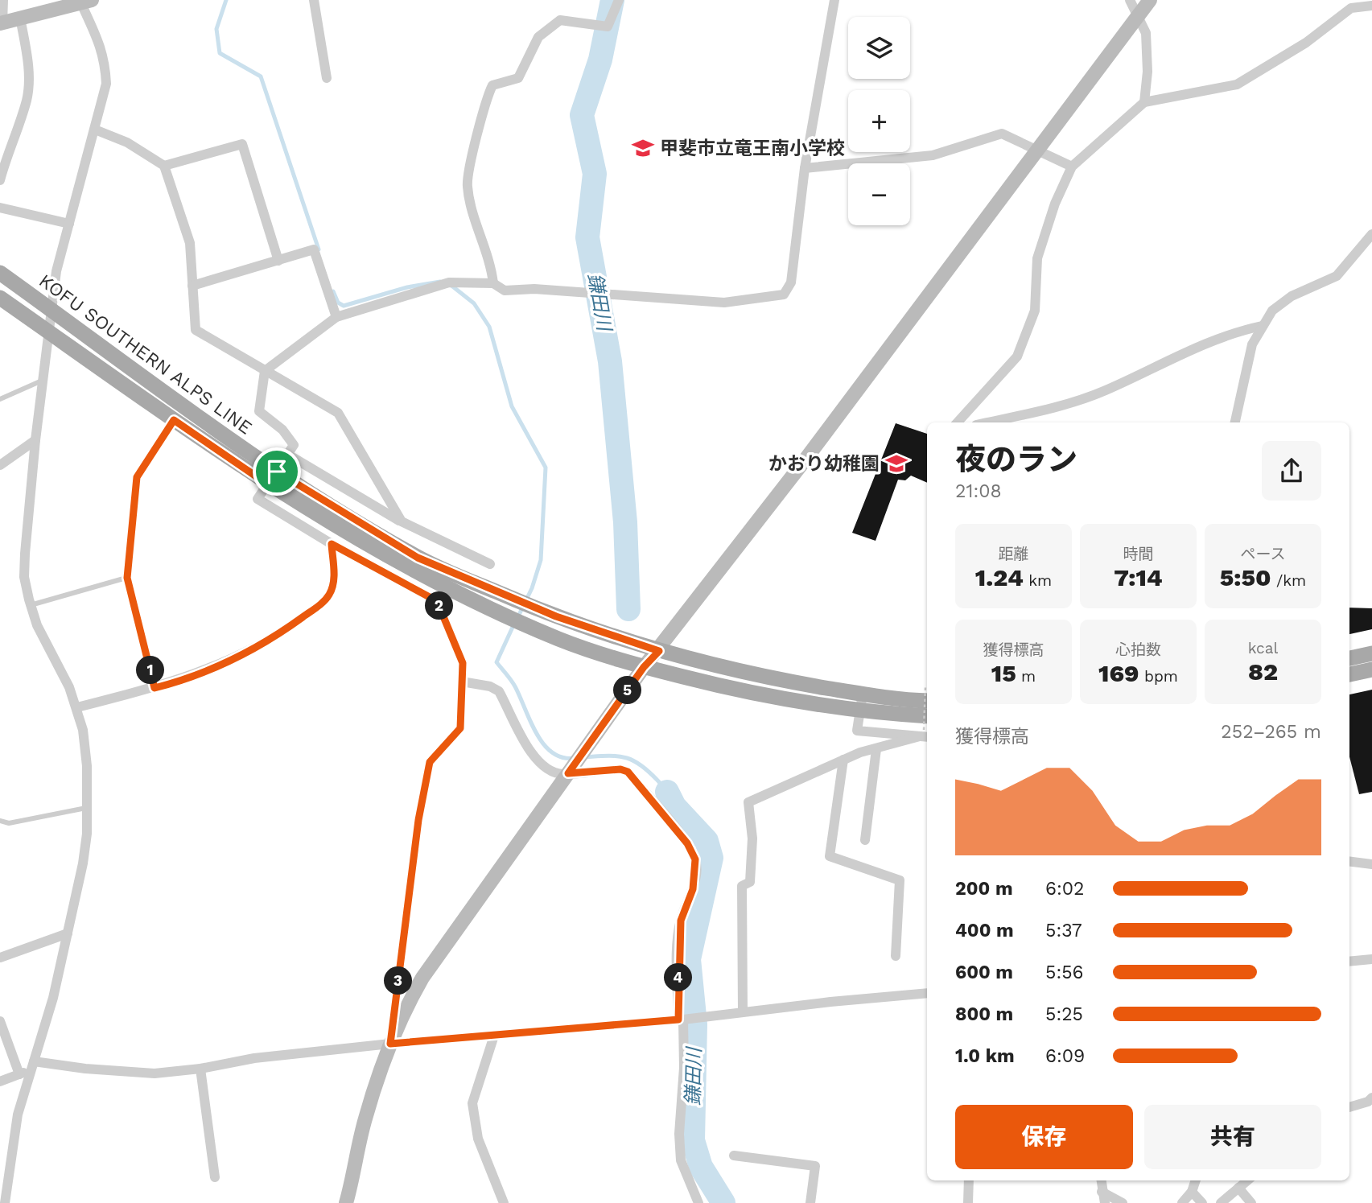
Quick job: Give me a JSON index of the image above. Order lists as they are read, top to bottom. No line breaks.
{"streets":{"main road":["KOFU SOUTHERN ALPS LINE"]},"water":["鎌田川"],"places":{"school or university":["甲斐市立竜王南小学校","かおり幼稚園"]},"page":{"map_buttons":["+","−"],"heading":["夜のラン","21:08"],"stats":[["距離","1.24 km"],["時間","7:14"],["ペース","5:50 /km"],["獲得標高","15 m"],["心拍数","169 bpm"],["kcal","82"]],"pins":["2","1","5","4","3"],"chart":["獲得標高","252–265 m"],"list":[{"name":"200 m","note":"6:02"},{"name":"400 m","note":"5:37"},{"name":"600 m","note":"5:56"},{"name":"800 m","note":"5:25"},{"name":"1.0 km","note":"6:09"}],"buttons":["保存","共有"]}}
